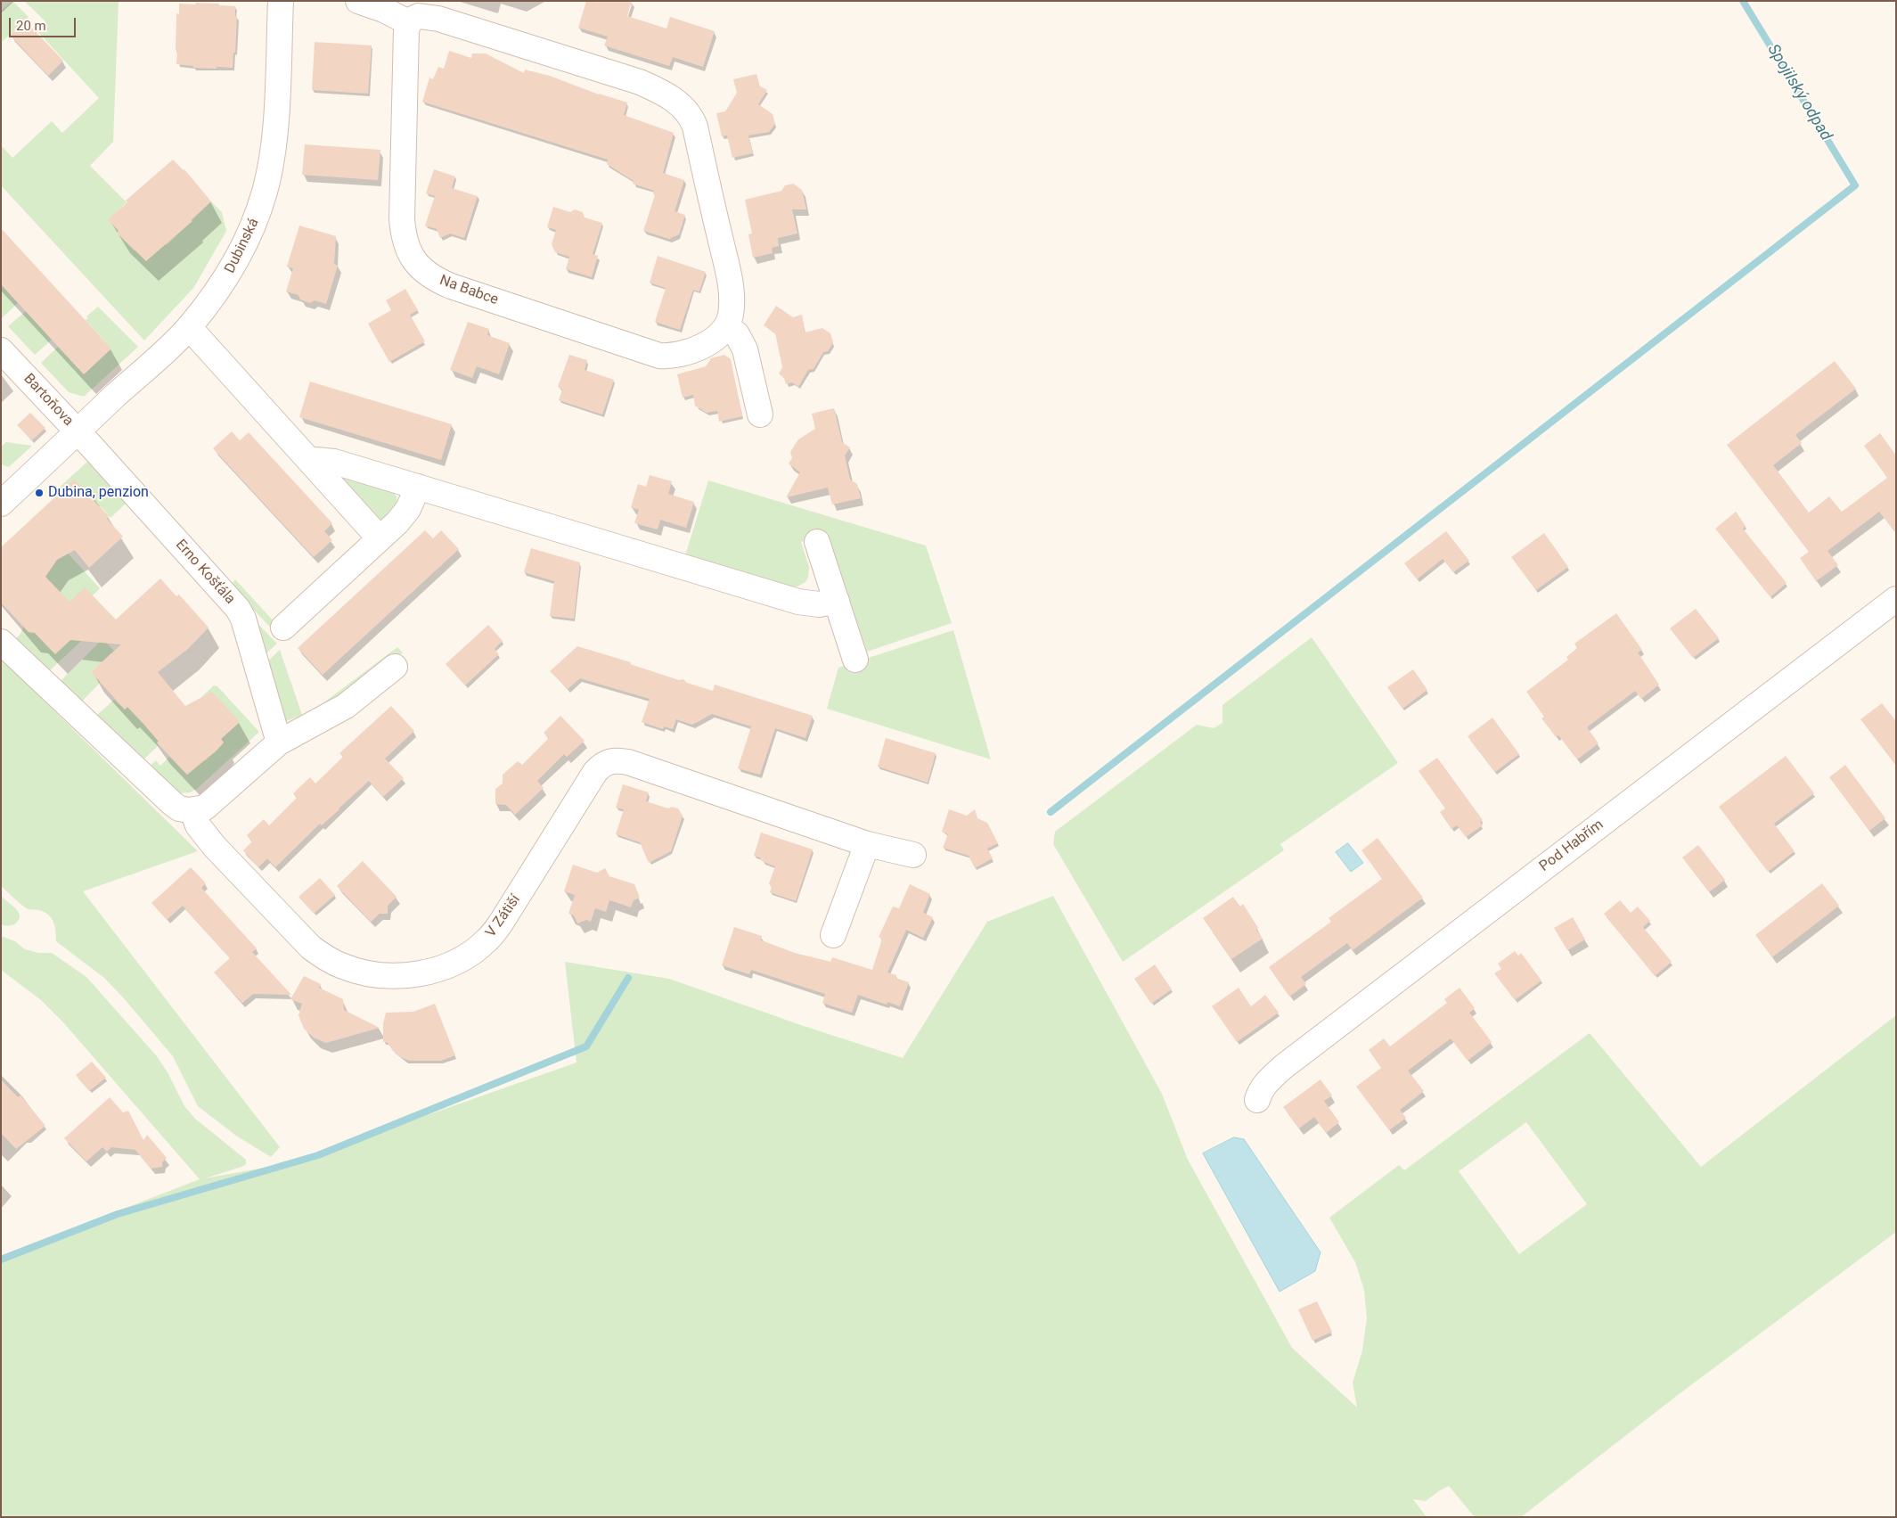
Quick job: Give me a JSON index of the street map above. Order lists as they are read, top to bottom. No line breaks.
{"streets":{"street":["Dubinská","Na Babce","Bartoňova","Erno Košťála","Pod Habřím","V Zátiší"]},"crossings":[["Dubinská","Bartoňova"],["Dubinská","Erno Košťála"],["Bartoňova","Erno Košťála"]],"water":["Spojilský odpad"],"places":["Dubina, penzion"],"scale_bar":"20 m"}
